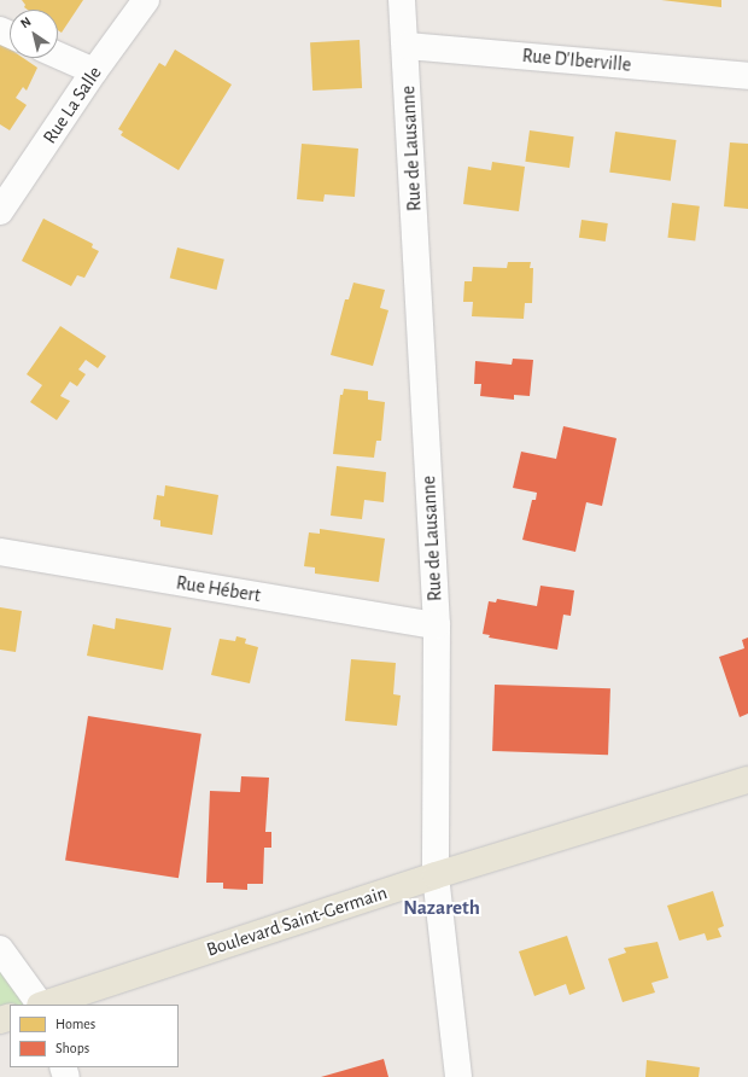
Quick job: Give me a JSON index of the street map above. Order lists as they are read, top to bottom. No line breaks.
{"streets":{"main road":["Boulevard Saint-Germain"],"street":["Rue D'Iberville","Rue La Salle","Rue de Lausanne","Rue Hébert"]},"crossings":[["Rue D'Iberville","Rue de Lausanne"],["Rue de Lausanne","Rue Hébert"],["Rue de Lausanne","Boulevard Saint-Germain"]],"districts":["Nazareth"],"legend":["Homes","Shops"],"north":"top left"}
